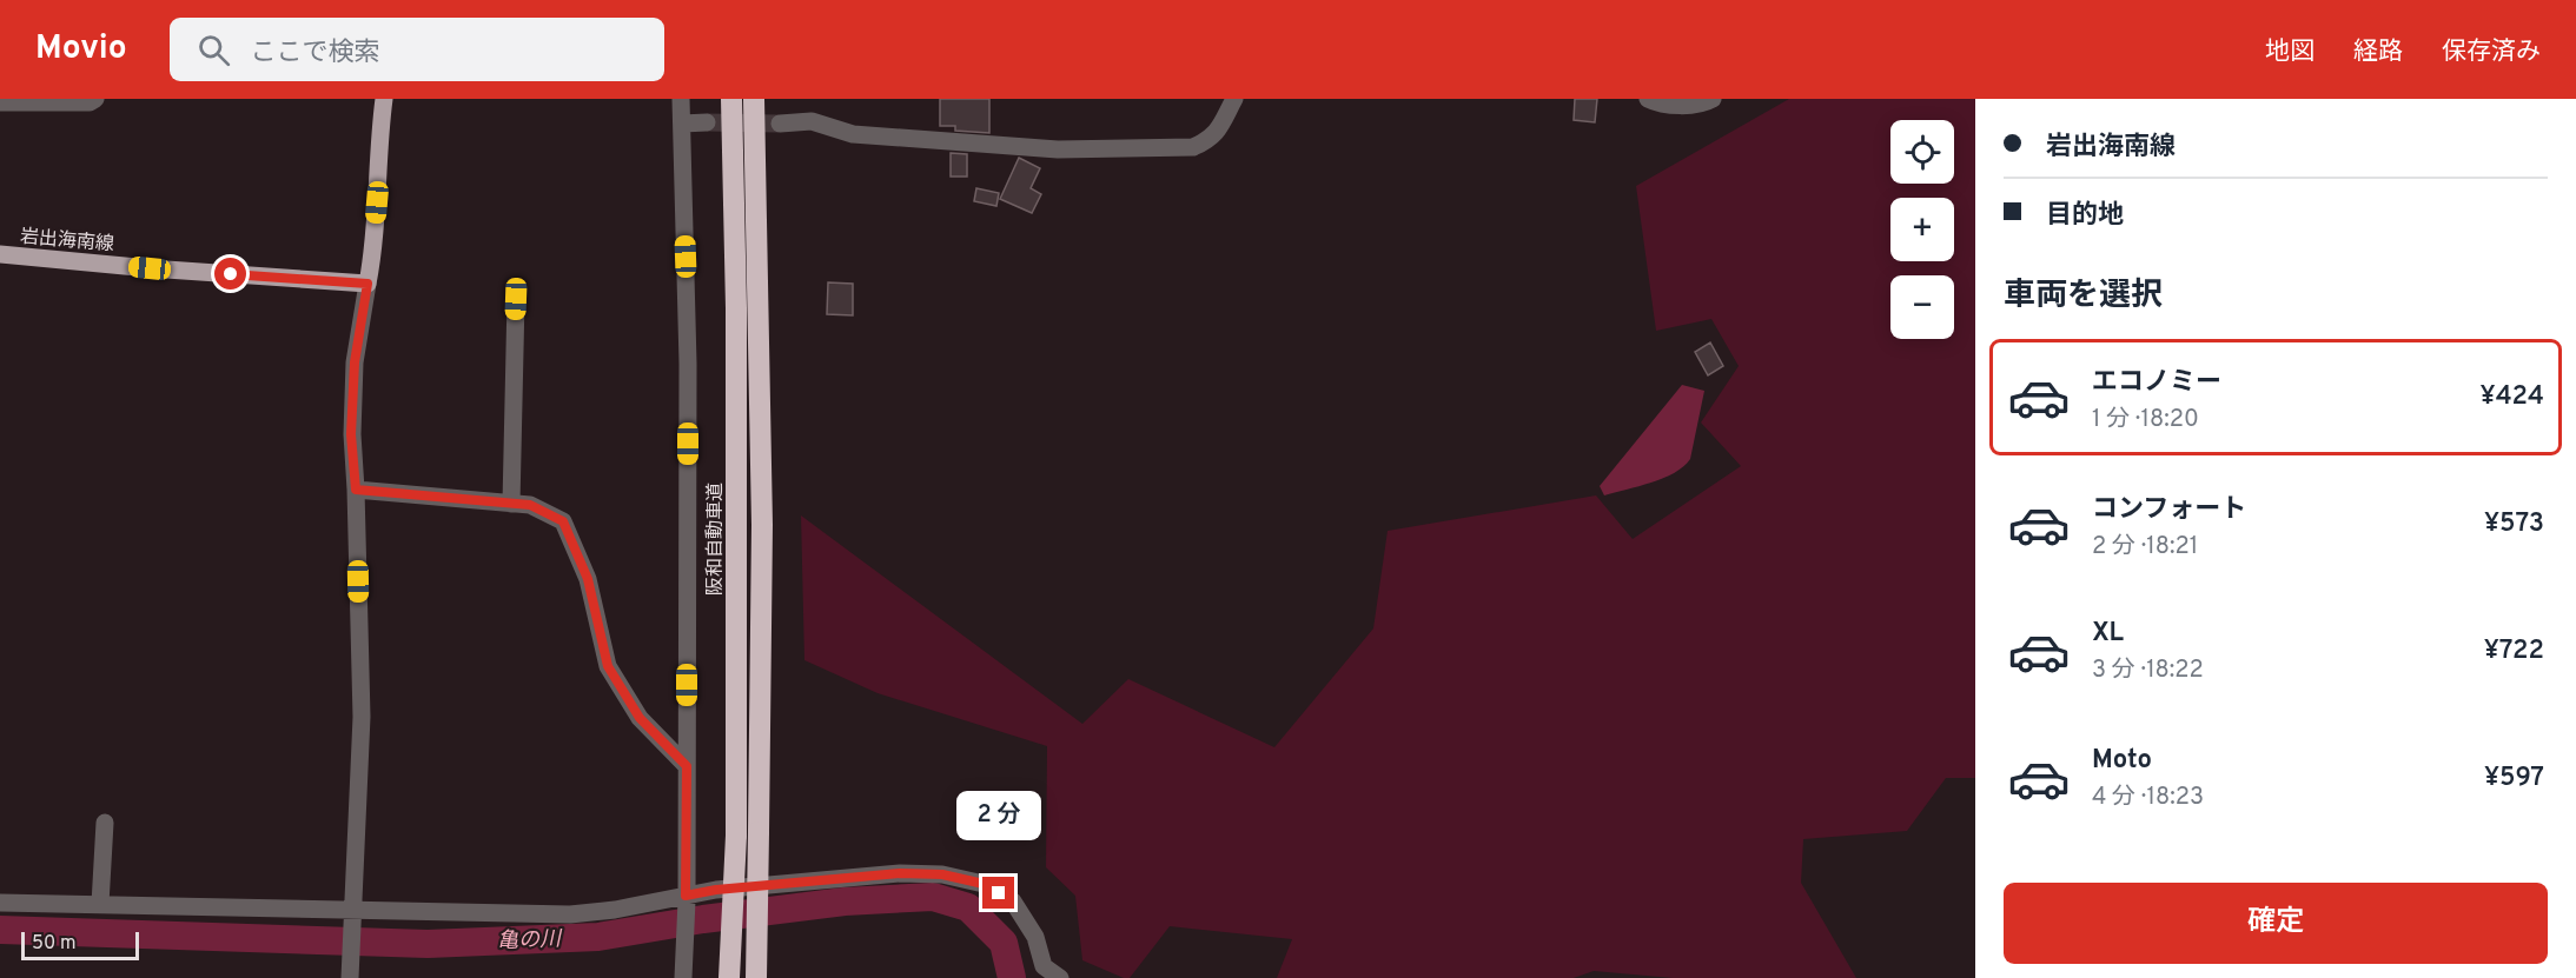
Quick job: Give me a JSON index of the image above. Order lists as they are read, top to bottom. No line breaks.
{"streets":{"highway":["阪和自動車道"],"main road":["岩出海南線"]},"water":["亀の川"],"scale_bar":"50 m","page":{"header":"Movio","search":"ここで検索","nav":["地図","経路","保存済み"],"banner":["岩出海南線","目的地"],"map_buttons":["+","−"],"heading":"車両を選択","list":[{"name":"エコノミー","note":"1 分 · 18:20","value":"¥424"},{"name":"コンフォート","note":"2 分 · 18:21","value":"¥573"},{"name":"XL","note":"3 分 · 18:22","value":"¥722"},{"name":"Moto","note":"4 分 · 18:23","value":"¥597"}],"bubble":"2 分","buttons":"確定","scale":"50 m"}}
